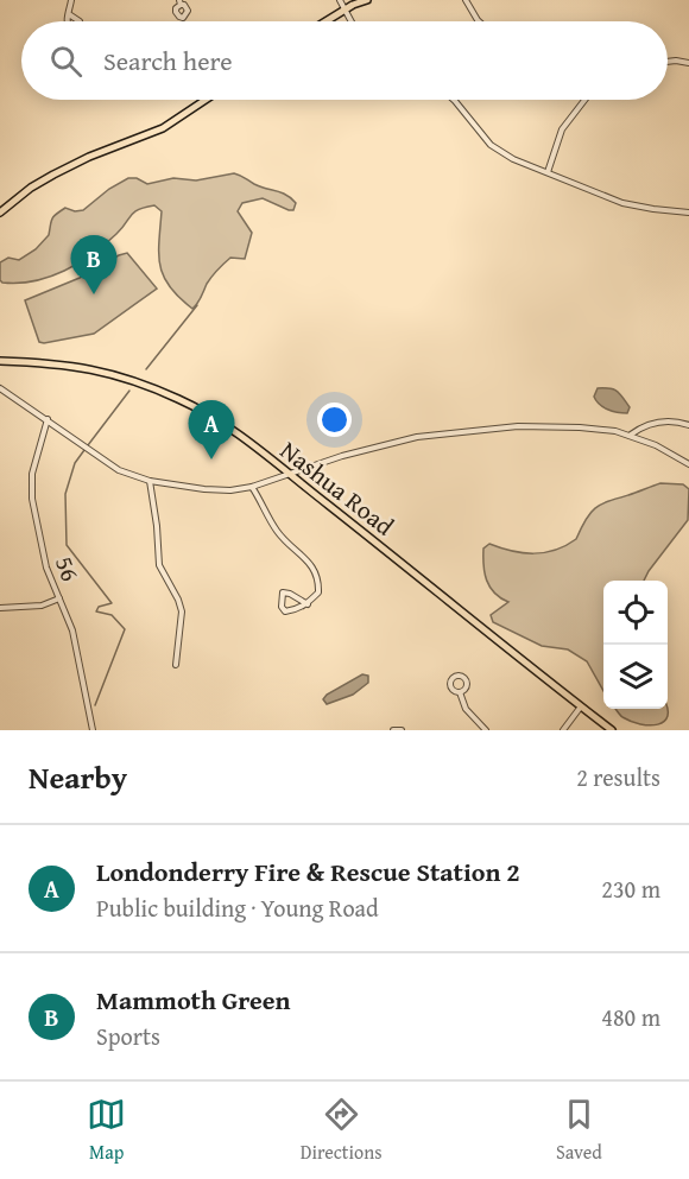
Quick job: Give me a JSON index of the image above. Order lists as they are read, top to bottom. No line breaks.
{"streets":{"main road":["Nashua Road"],"street":["56"]},"page":{"search":"Search here","pins":["B","A"],"heading":["Nearby","2 results"],"list":[{"mark":"A","name":"Londonderry Fire & Rescue Station 2","note":"Public building · Young Road","value":"230 m"},{"mark":"B","name":"Mammoth Green","note":"Sports","value":"480 m"}],"nav":["Map","Directions","Saved"]}}
